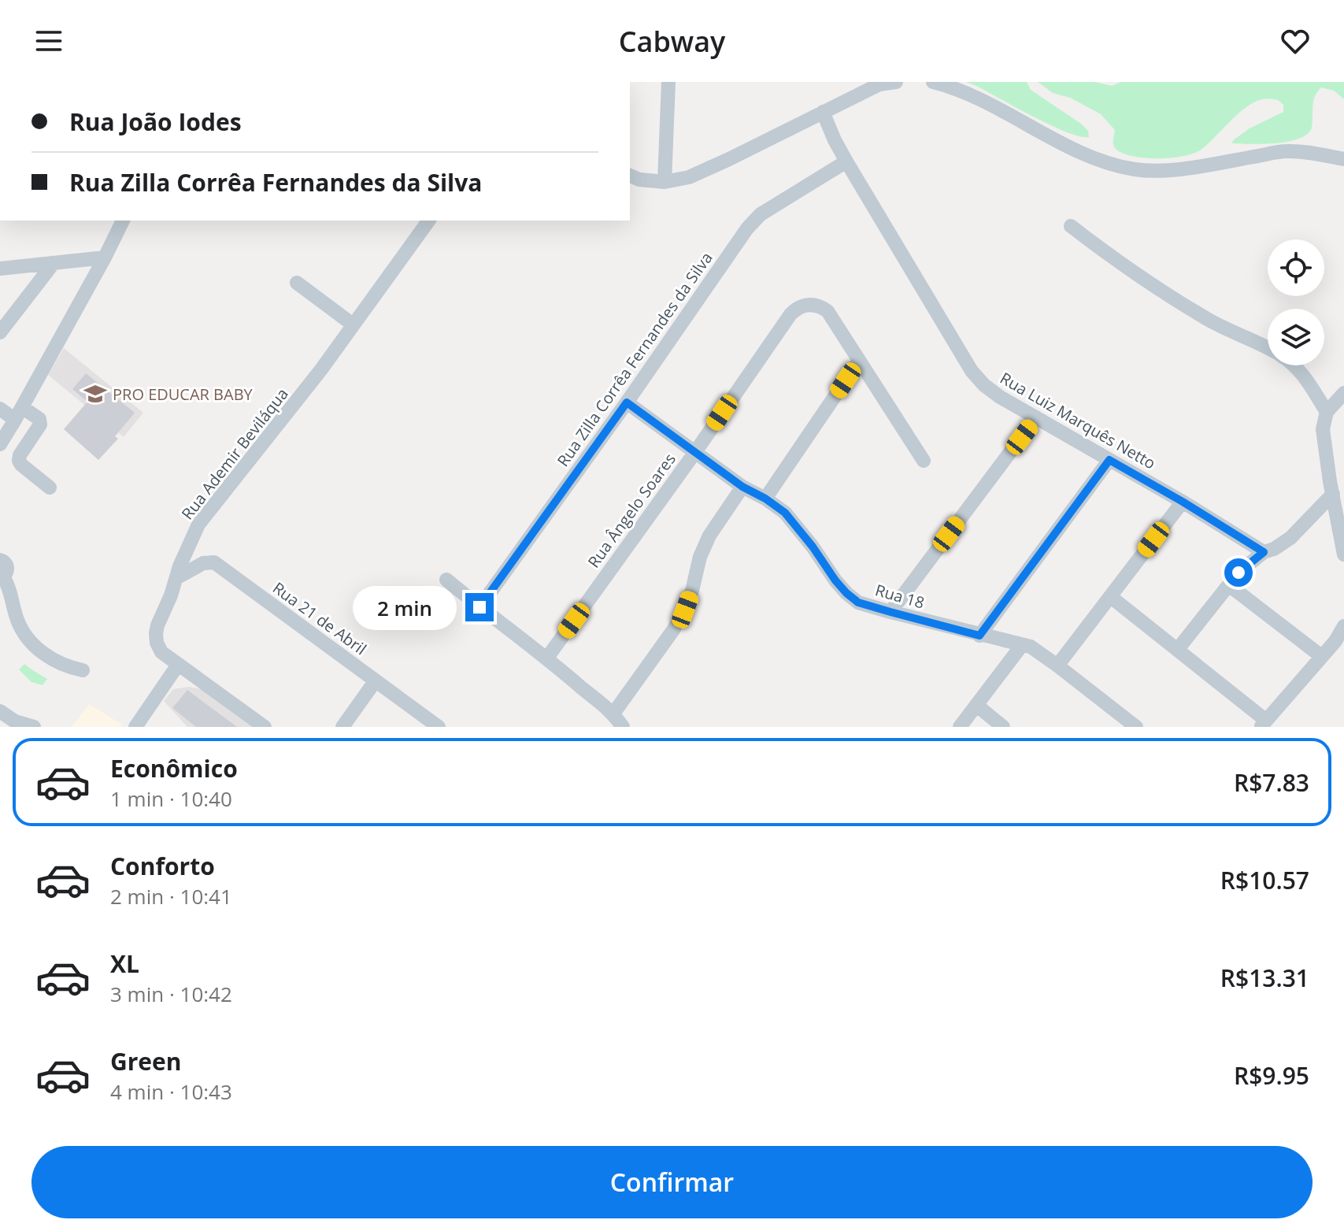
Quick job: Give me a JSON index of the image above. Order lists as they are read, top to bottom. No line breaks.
{"streets":{"street":["Rua Zilla Corrêa Fernandes da Silva","Rua Luiz Marquês Netto","Rua Ademir Beviláqua","Rua Ângelo Soares","Rua 18","Rua 21 de Abril"]},"crossings":[["Rua Zilla Corrêa Fernandes da Silva","Rua Luiz Marquês Netto"],["Rua Zilla Corrêa Fernandes da Silva","Rua 18"],["Rua Ademir Beviláqua","Rua 21 de Abril"],["Rua Ângelo Soares","Rua 18"]],"places":{"school or university":["PRO EDUCAR BABY"]},"page":{"header":"Cabway","banner":["Rua João Iodes","Rua Zilla Corrêa Fernandes da Silva"],"bubble":"2 min","list":[{"name":"Econômico","note":"1 min · 10:40","value":"R$7.83"},{"name":"Conforto","note":"2 min · 10:41","value":"R$10.57"},{"name":"XL","note":"3 min · 10:42","value":"R$13.31"},{"name":"Green","note":"4 min · 10:43","value":"R$9.95"}],"buttons":"Confirmar"}}
